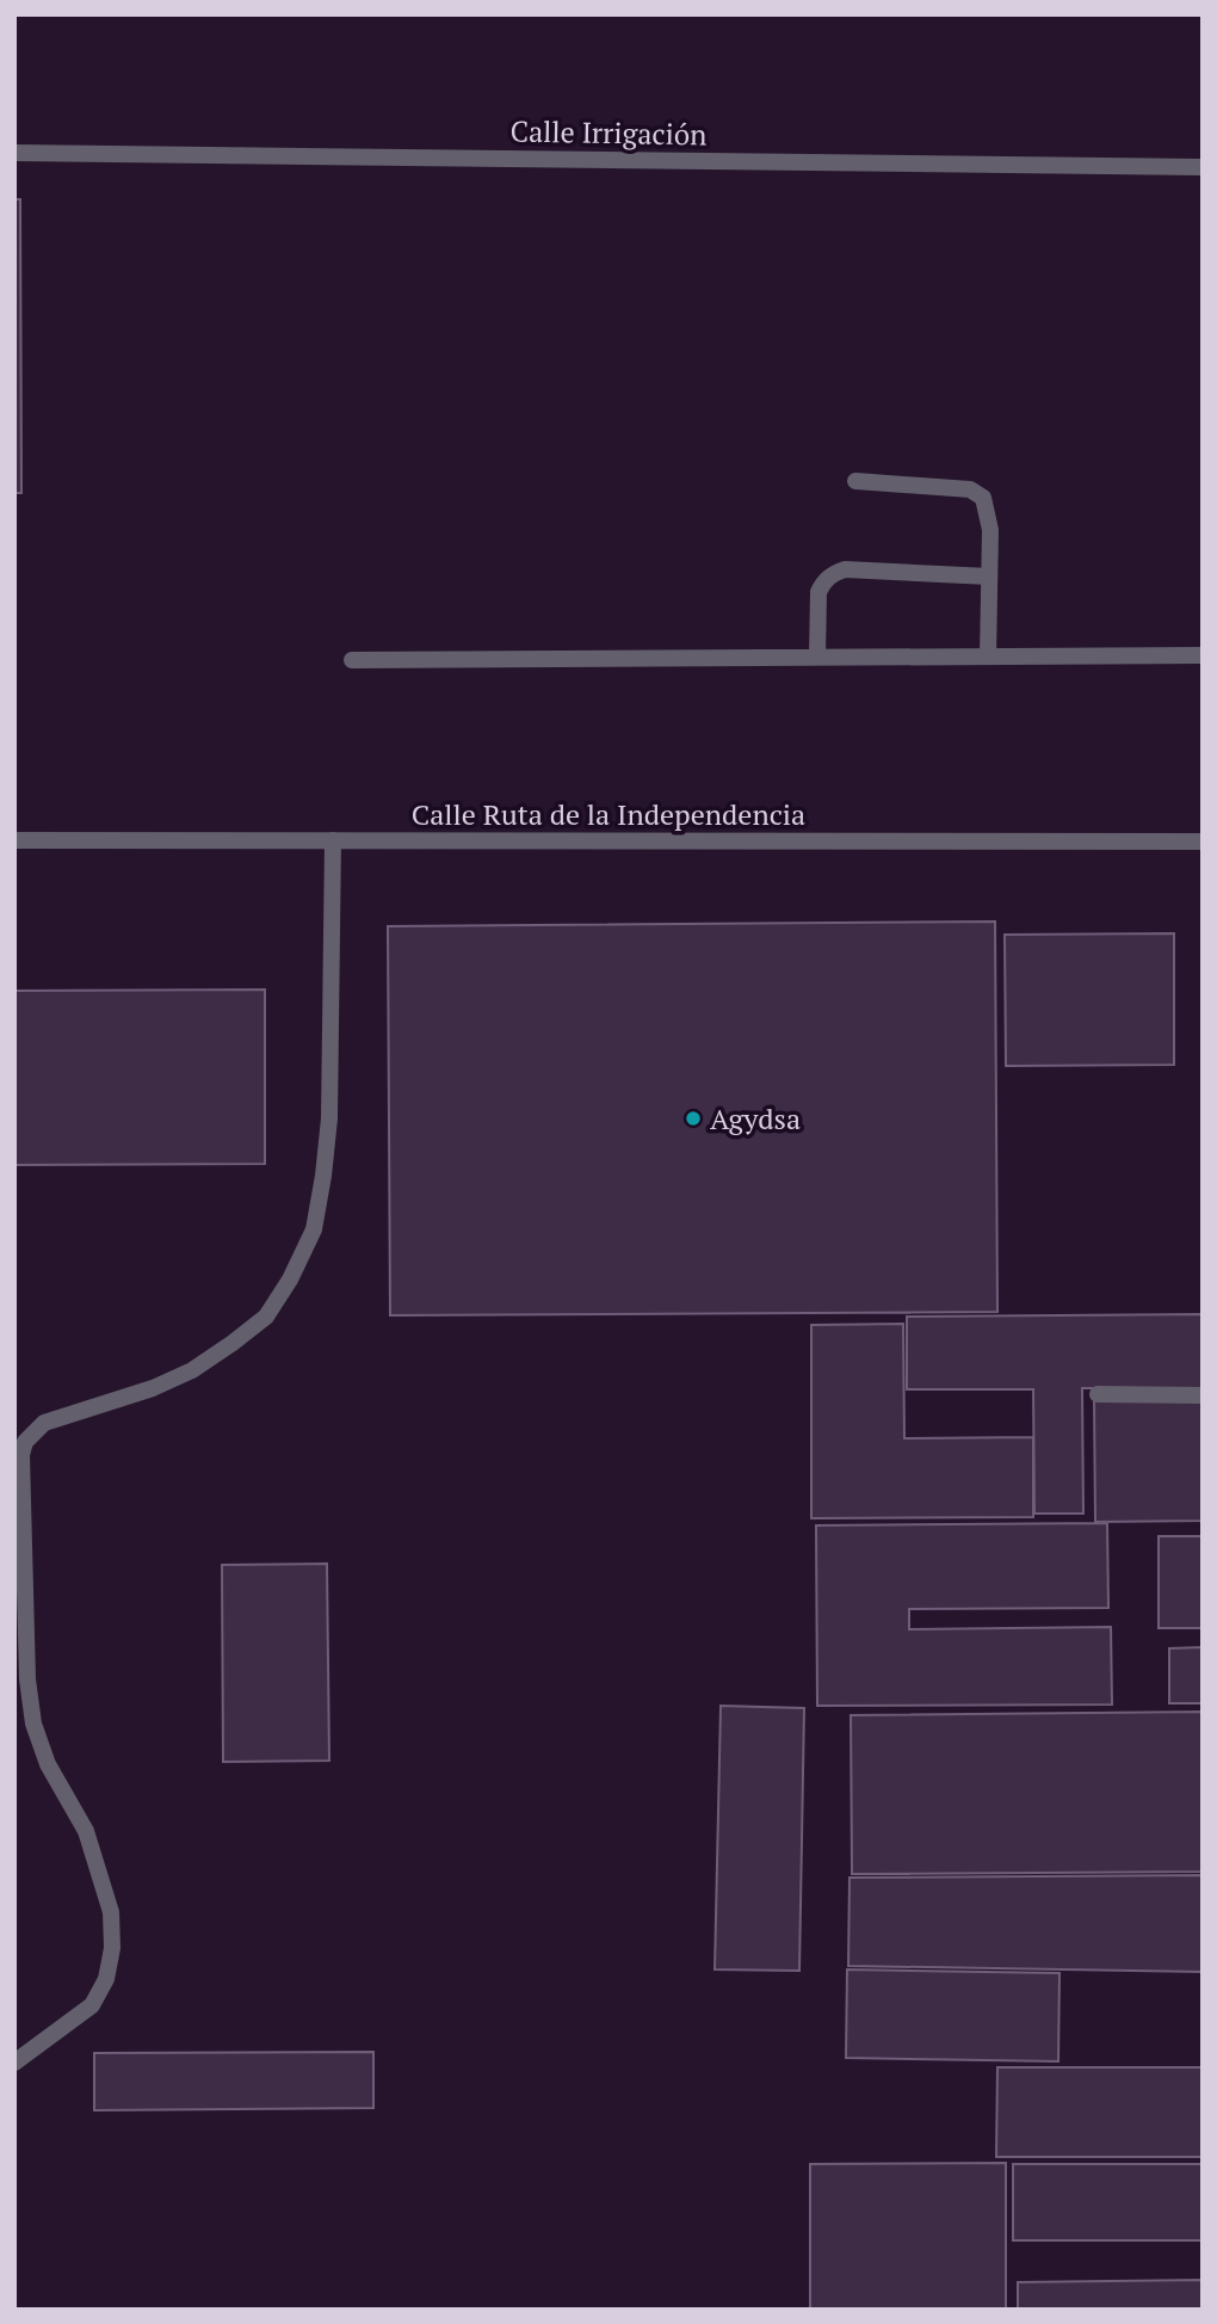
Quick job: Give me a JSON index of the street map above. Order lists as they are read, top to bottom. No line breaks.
{"streets":{"street":["Calle Irrigación","Calle Ruta de la Independencia"]},"places":["Agydsa"]}
